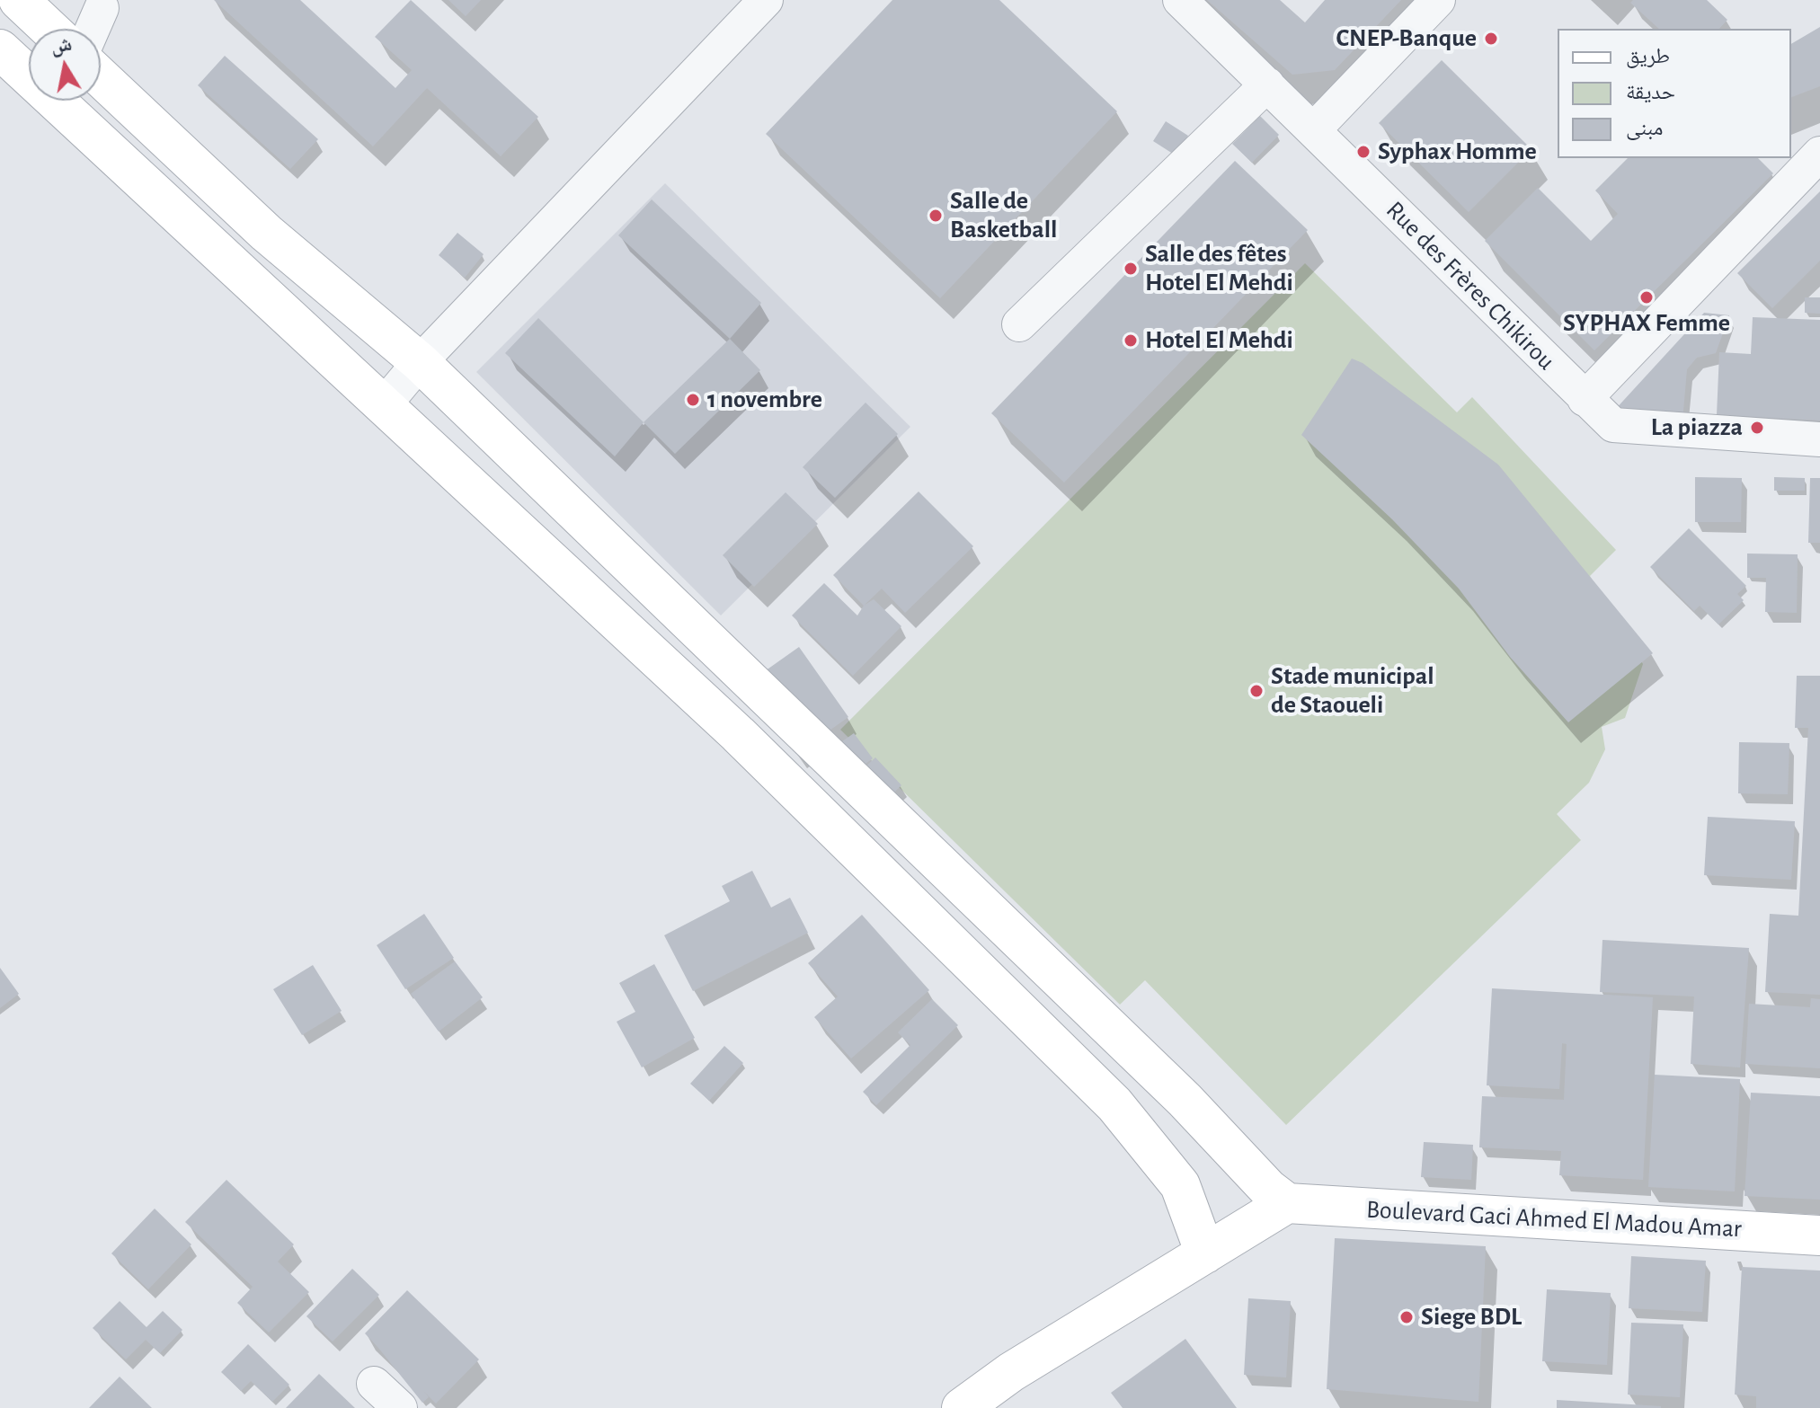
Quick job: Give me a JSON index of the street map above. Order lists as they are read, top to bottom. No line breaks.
{"streets":{"main road":["Boulevard Gaci Ahmed El Madou Amar"],"street":["Rue des Frères Chikirou"]},"places":["CNEP-Banque","Syphax Homme","Salle de Basketball","Salle des fêtes Hotel El Mehdi","SYPHAX Femme","Hotel El Mehdi","1 novembre","La piazza","Stade municipal de Staoueli","Siege BDL"],"legend":["طريق","حديقة","مبنى"],"north":"top"}
